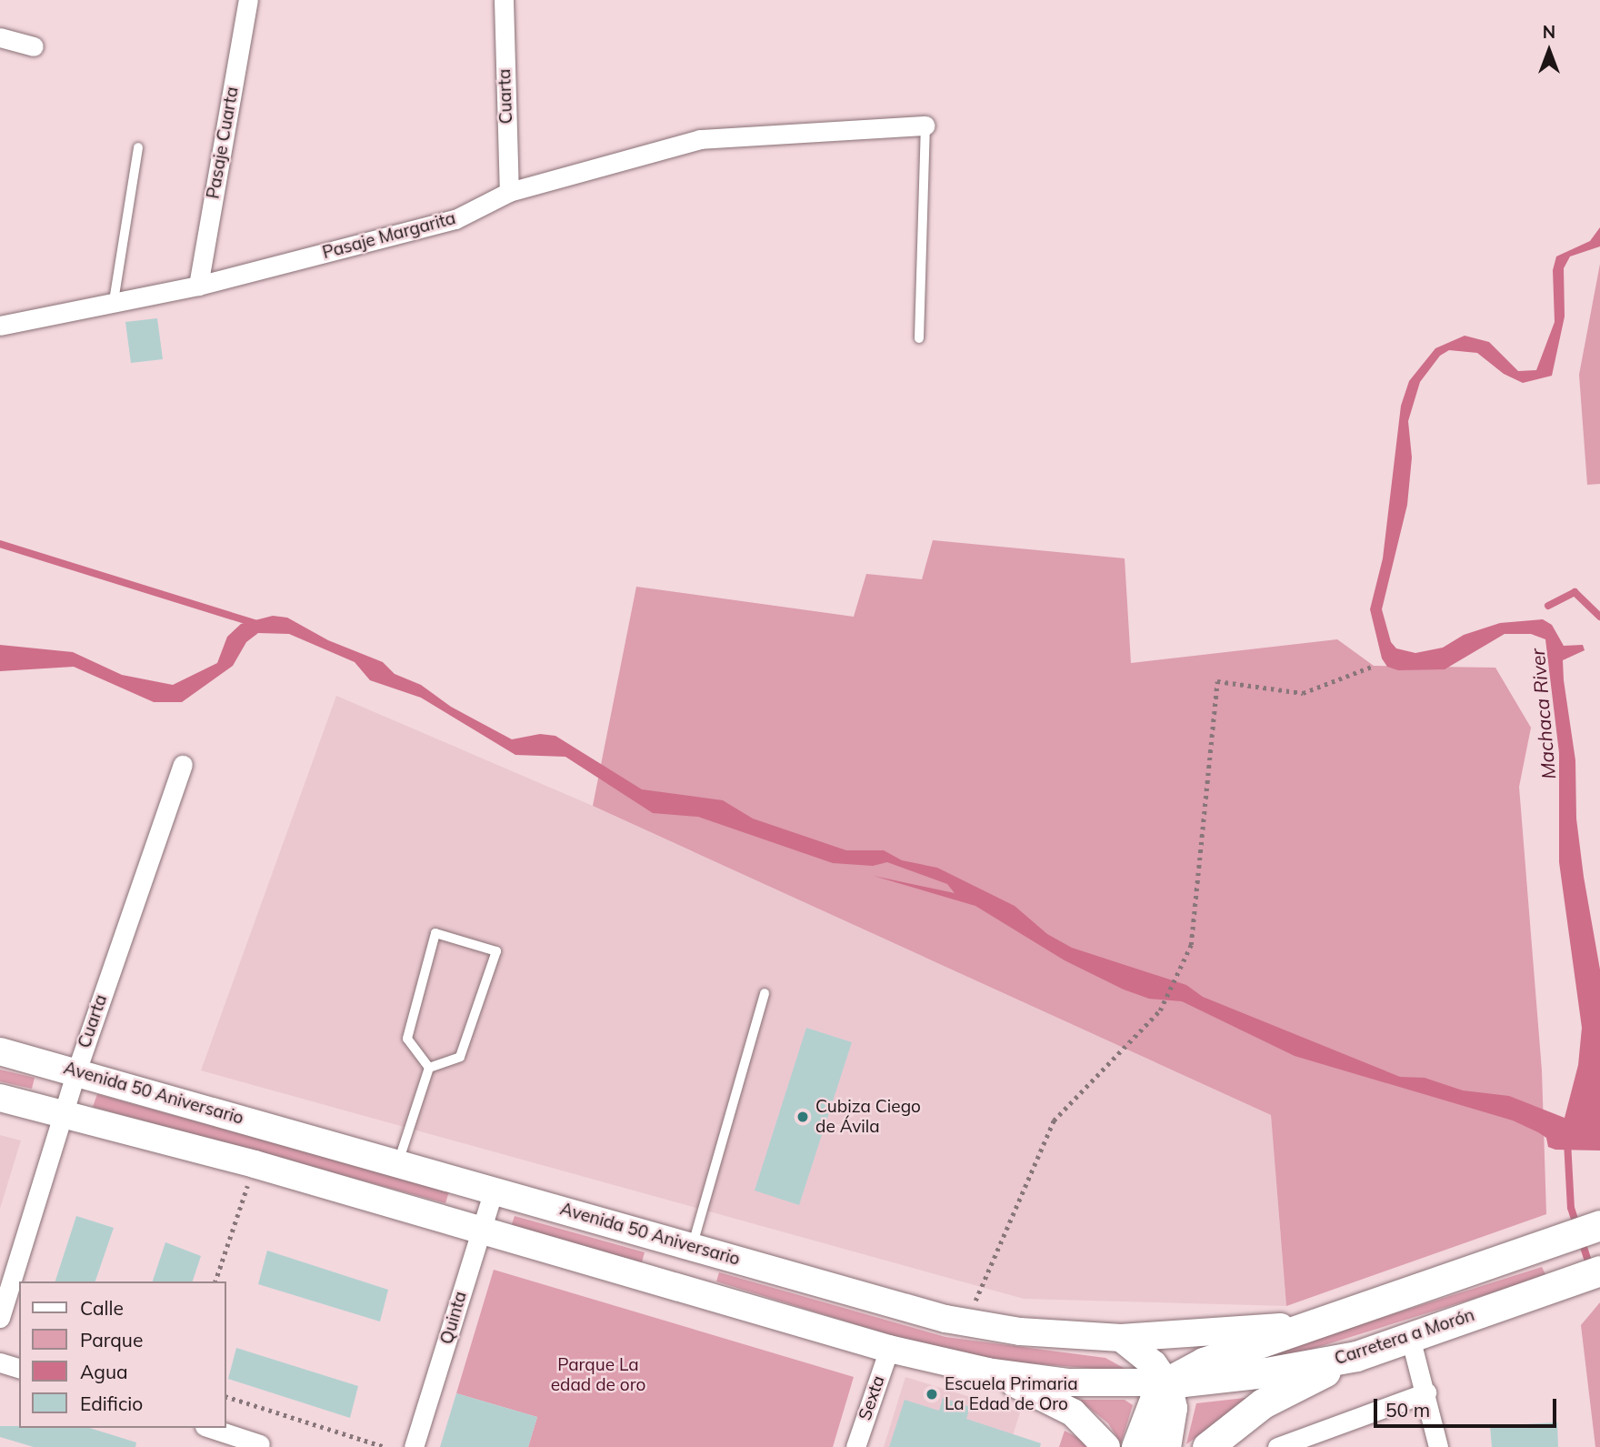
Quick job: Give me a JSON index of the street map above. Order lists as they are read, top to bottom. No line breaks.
{"streets":{"main road":["Avenida 50 Aniversario","Carretera a Morón"],"street":["Cuarta","Pasaje Cuarta","Pasaje Margarita","Quinta","Sexta"]},"crossings":[["Cuarta","Pasaje Margarita"],["Cuarta","Avenida 50 Aniversario"],["Pasaje Cuarta","Pasaje Margarita"],["Avenida 50 Aniversario","Quinta"]],"water":["Machaca River"],"parks":["Parque La edad de oro"],"places":["Cubiza Ciego de Ávila","Escuela Primaria La Edad de Oro"],"legend":["Calle","Parque","Agua","Edificio"],"scale_bar":"50 m","north":"top"}
